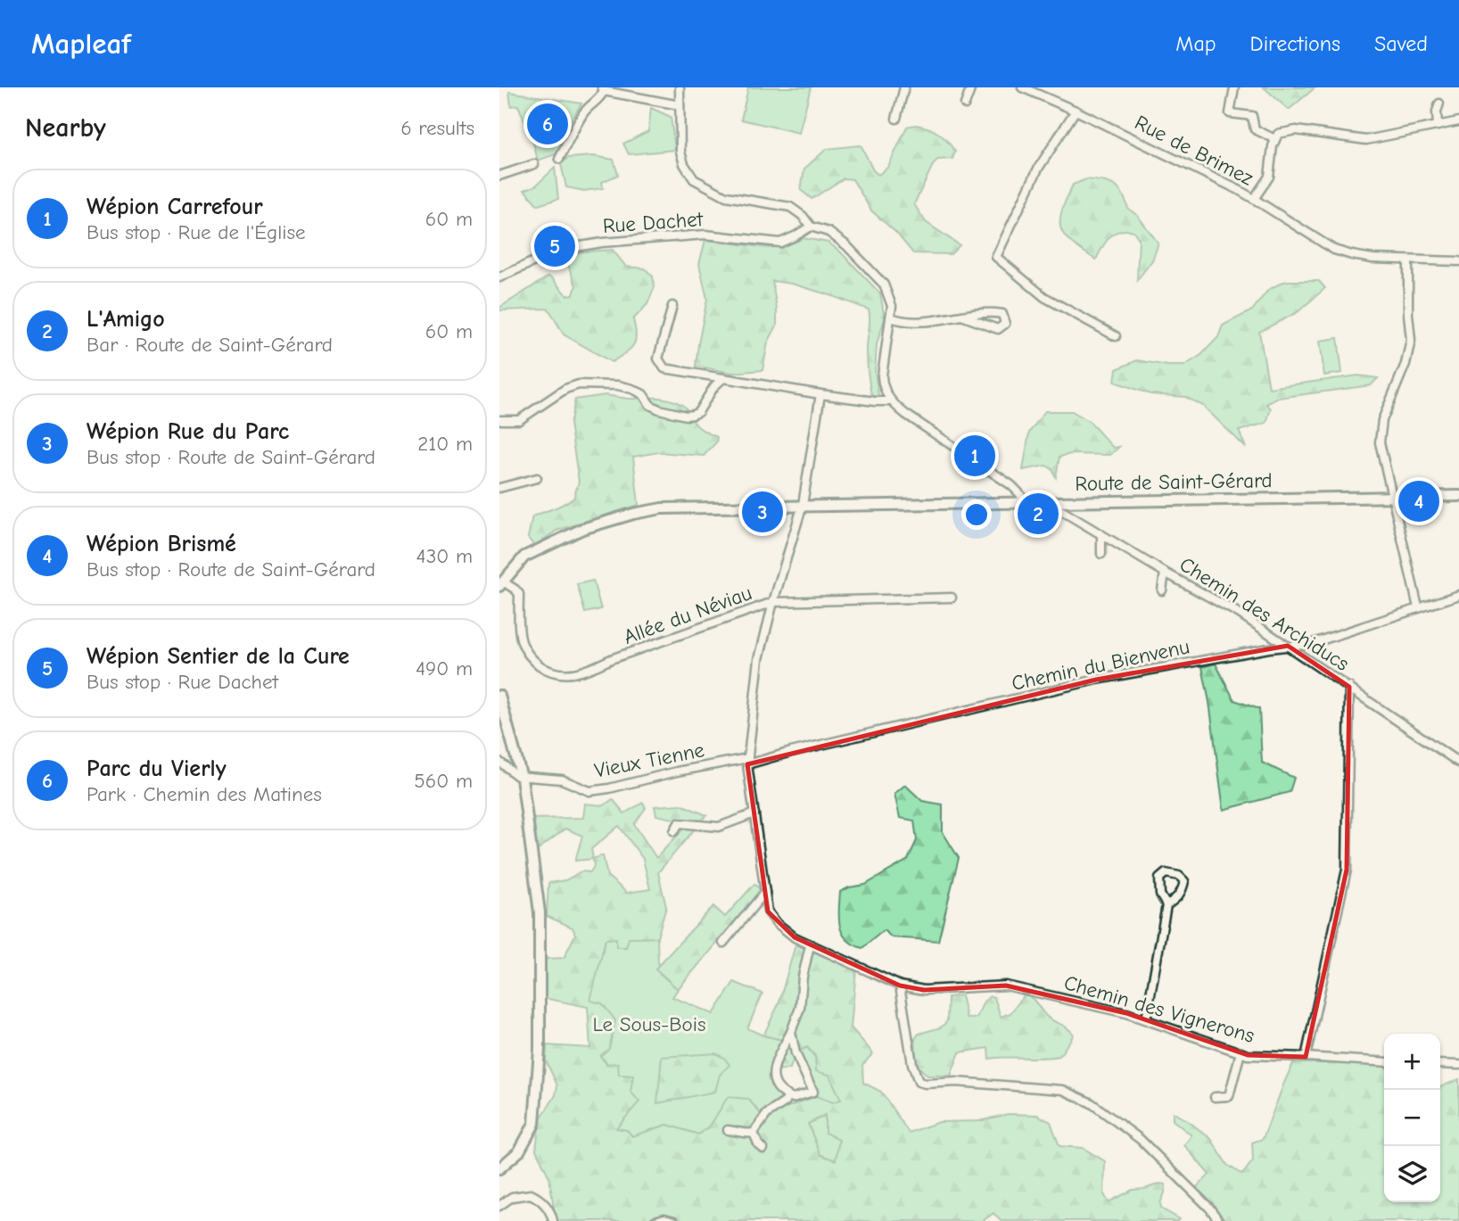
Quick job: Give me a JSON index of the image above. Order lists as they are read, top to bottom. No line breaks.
{"streets":{"main road":["Route de Saint-Gérard"],"street":["Rue de Brimez","Rue Dachet","Chemin des Archiducs","Allée du Néviau","Chemin du Bienvenu","Vieux Tienne","Chemin des Vignerons"]},"crossings":[["Route de Saint-Gérard","Chemin des Archiducs"],["Route de Saint-Gérard","Allée du Néviau"],["Route de Saint-Gérard","Chemin des Vignerons"],["Chemin des Archiducs","Chemin du Bienvenu"],["Allée du Néviau","Chemin des Vignerons"],["Chemin du Bienvenu","Vieux Tienne"],["Chemin du Bienvenu","Chemin des Vignerons"],["Vieux Tienne","Chemin des Vignerons"]],"parks":["Le Sous-Bois"],"page":{"header":"Mapleaf","nav":["Map","Directions","Saved"],"heading":["Nearby","6 results"],"pins":["6","5","1","4","3","2"],"list":[{"mark":"1","name":"Wépion Carrefour","note":"Bus stop · Rue de l'Église","value":"60 m"},{"mark":"2","name":"L'Amigo","note":"Bar · Route de Saint-Gérard","value":"60 m"},{"mark":"3","name":"Wépion Rue du Parc","note":"Bus stop · Route de Saint-Gérard","value":"210 m"},{"mark":"4","name":"Wépion Brismé","note":"Bus stop · Route de Saint-Gérard","value":"430 m"},{"mark":"5","name":"Wépion Sentier de la Cure","note":"Bus stop · Rue Dachet","value":"490 m"},{"mark":"6","name":"Parc du Vierly","note":"Park · Chemin des Matines","value":"560 m"}],"map_buttons":["+","−"]}}
